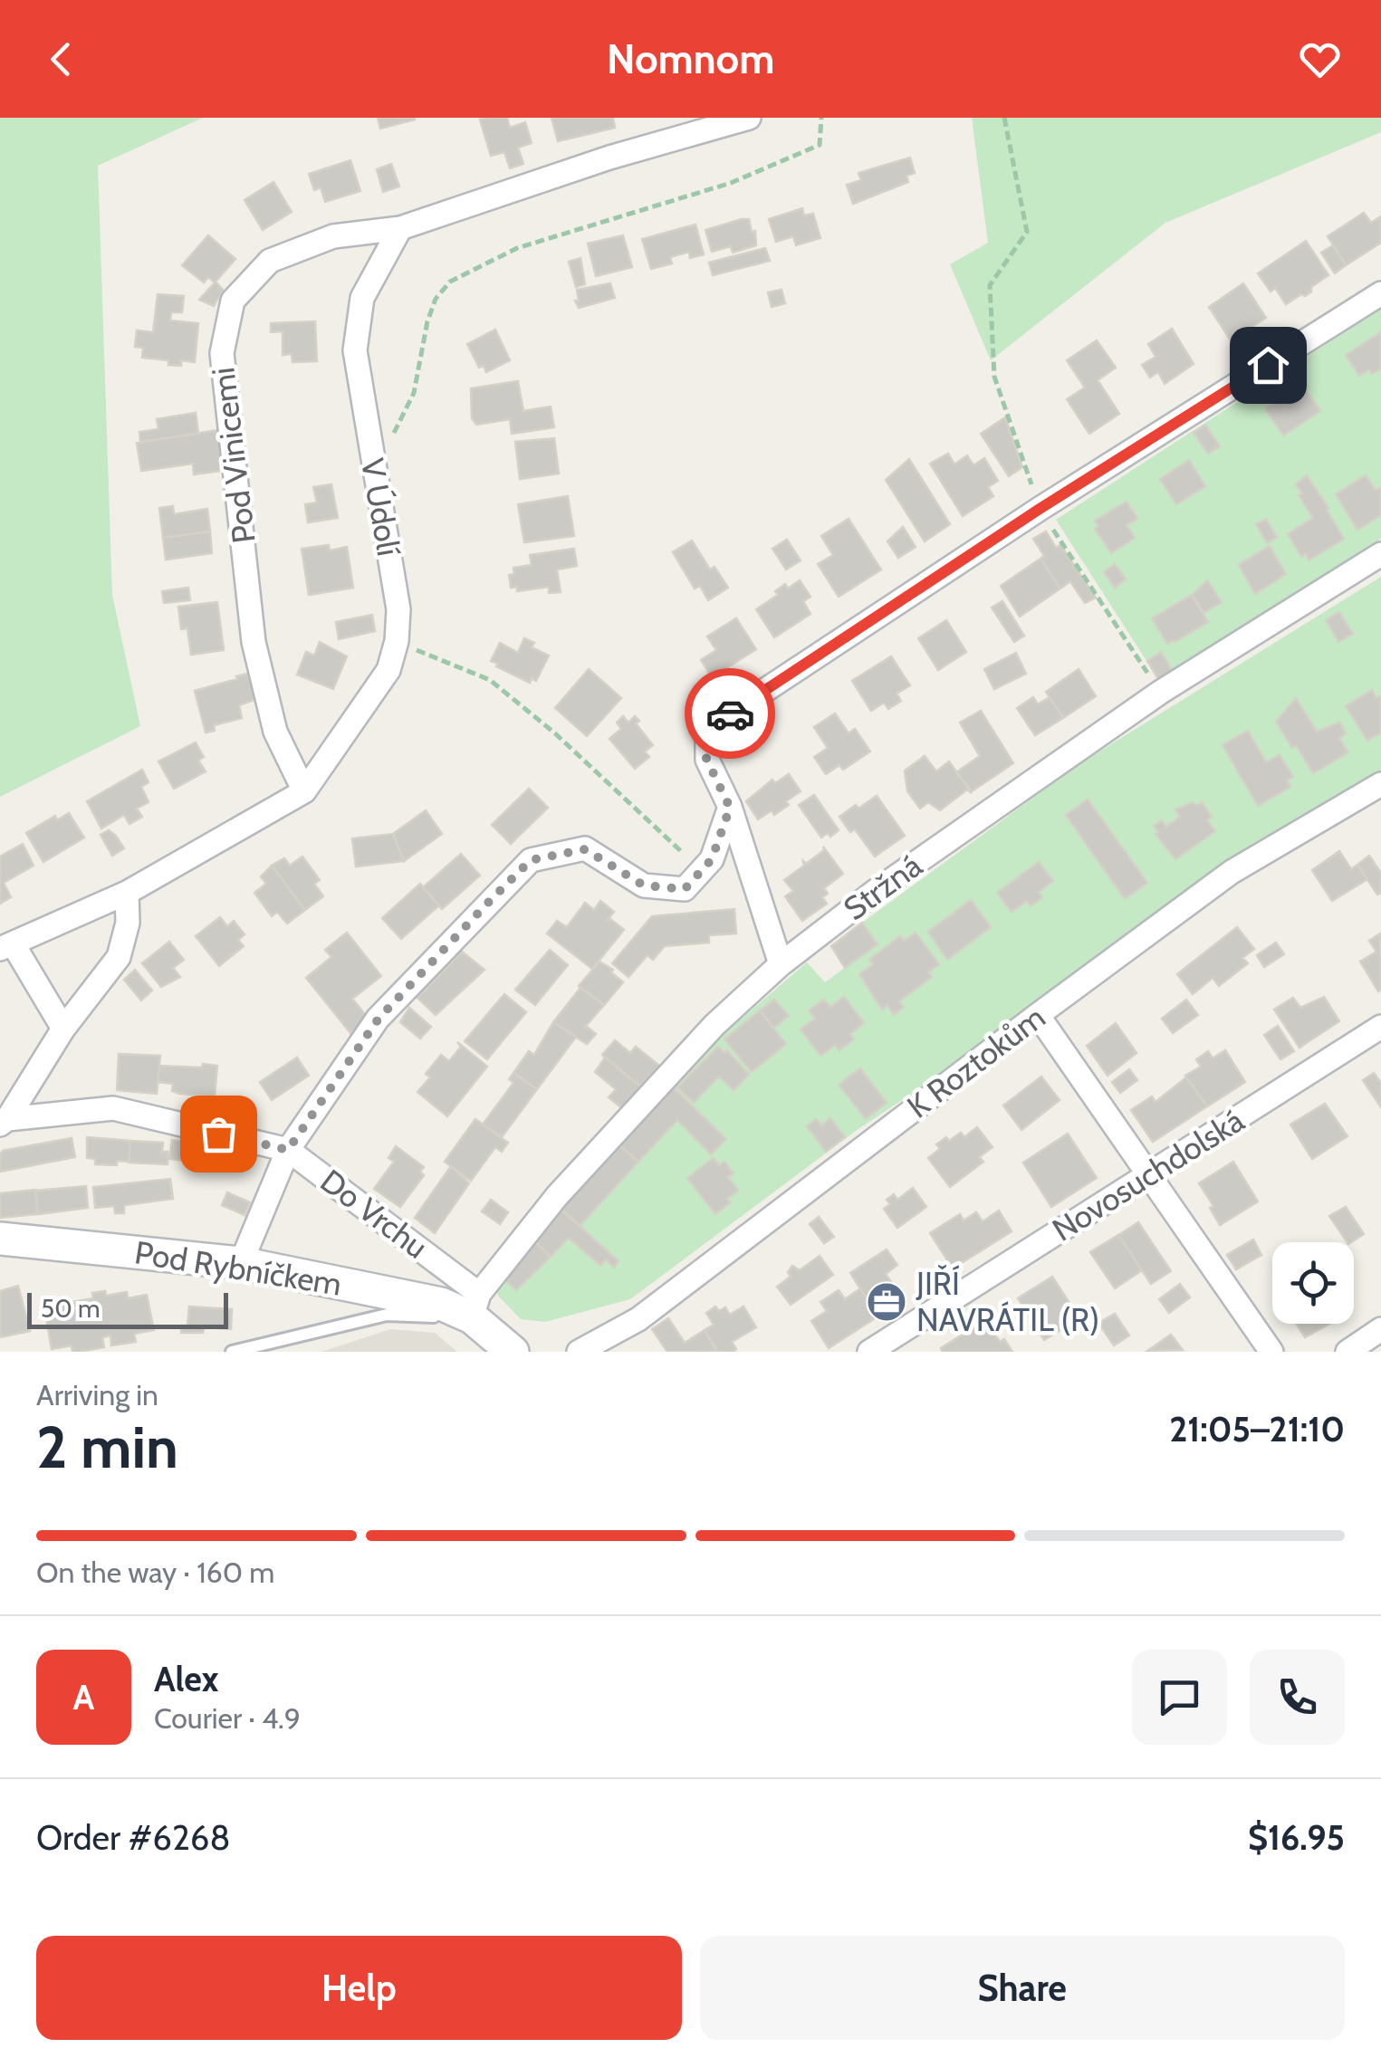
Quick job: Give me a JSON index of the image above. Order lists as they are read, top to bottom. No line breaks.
{"streets":{"street":["Pod Vinicemi","V Údolí","Stržná","K Roztokům","Novosuchdolská","Do Vrchu","Pod Rybníčkem"]},"crossings":[["Pod Vinicemi","V Údolí"],["Stržná","Do Vrchu"],["Stržná","Pod Rybníčkem"],["Do Vrchu","Pod Rybníčkem"]],"places":{"office":["JIŘÍ NAVRÁTIL (R)"]},"scale_bar":"50 m","page":{"header":"Nomnom","scale":"50 m","heading":["2 min","Arriving in","21:05–21:10"],"panel":["Alex","Courier · 4.9","Order #6268","$16.95"],"bar":"On the way · 160 m","round":"A","buttons":["Help","Share"]}}
